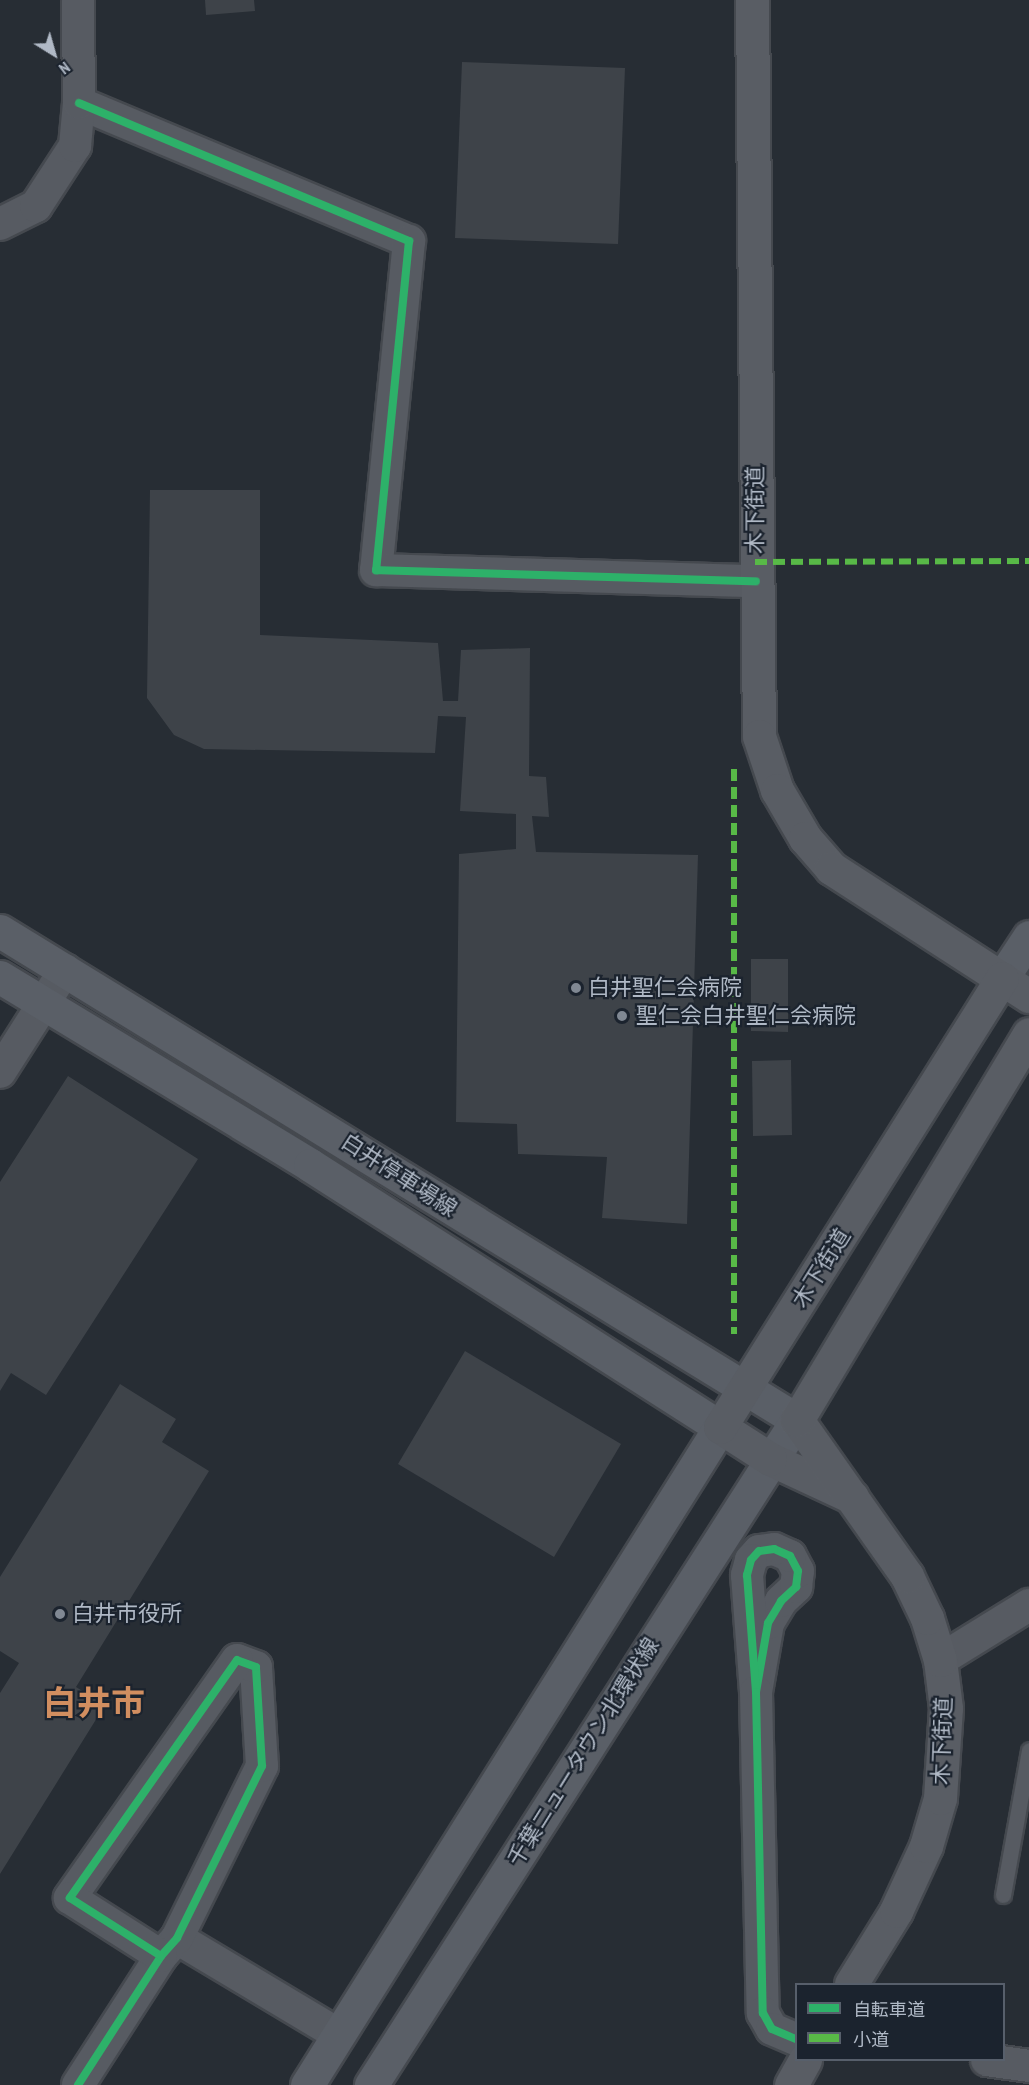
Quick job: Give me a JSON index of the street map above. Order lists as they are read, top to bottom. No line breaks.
{"streets":{"main road":["木下街道","白井停車場線","千葉ニュータウン北環状線"]},"crossings":[["木下街道","白井停車場線"],["木下街道","千葉ニュータウン北環状線"],["白井停車場線","千葉ニュータウン北環状線"]],"districts":["白井市"],"places":["白井聖仁会病院","聖仁会白井聖仁会病院","白井市役所"],"legend":["自転車道","小道"],"north":"bottom right"}
